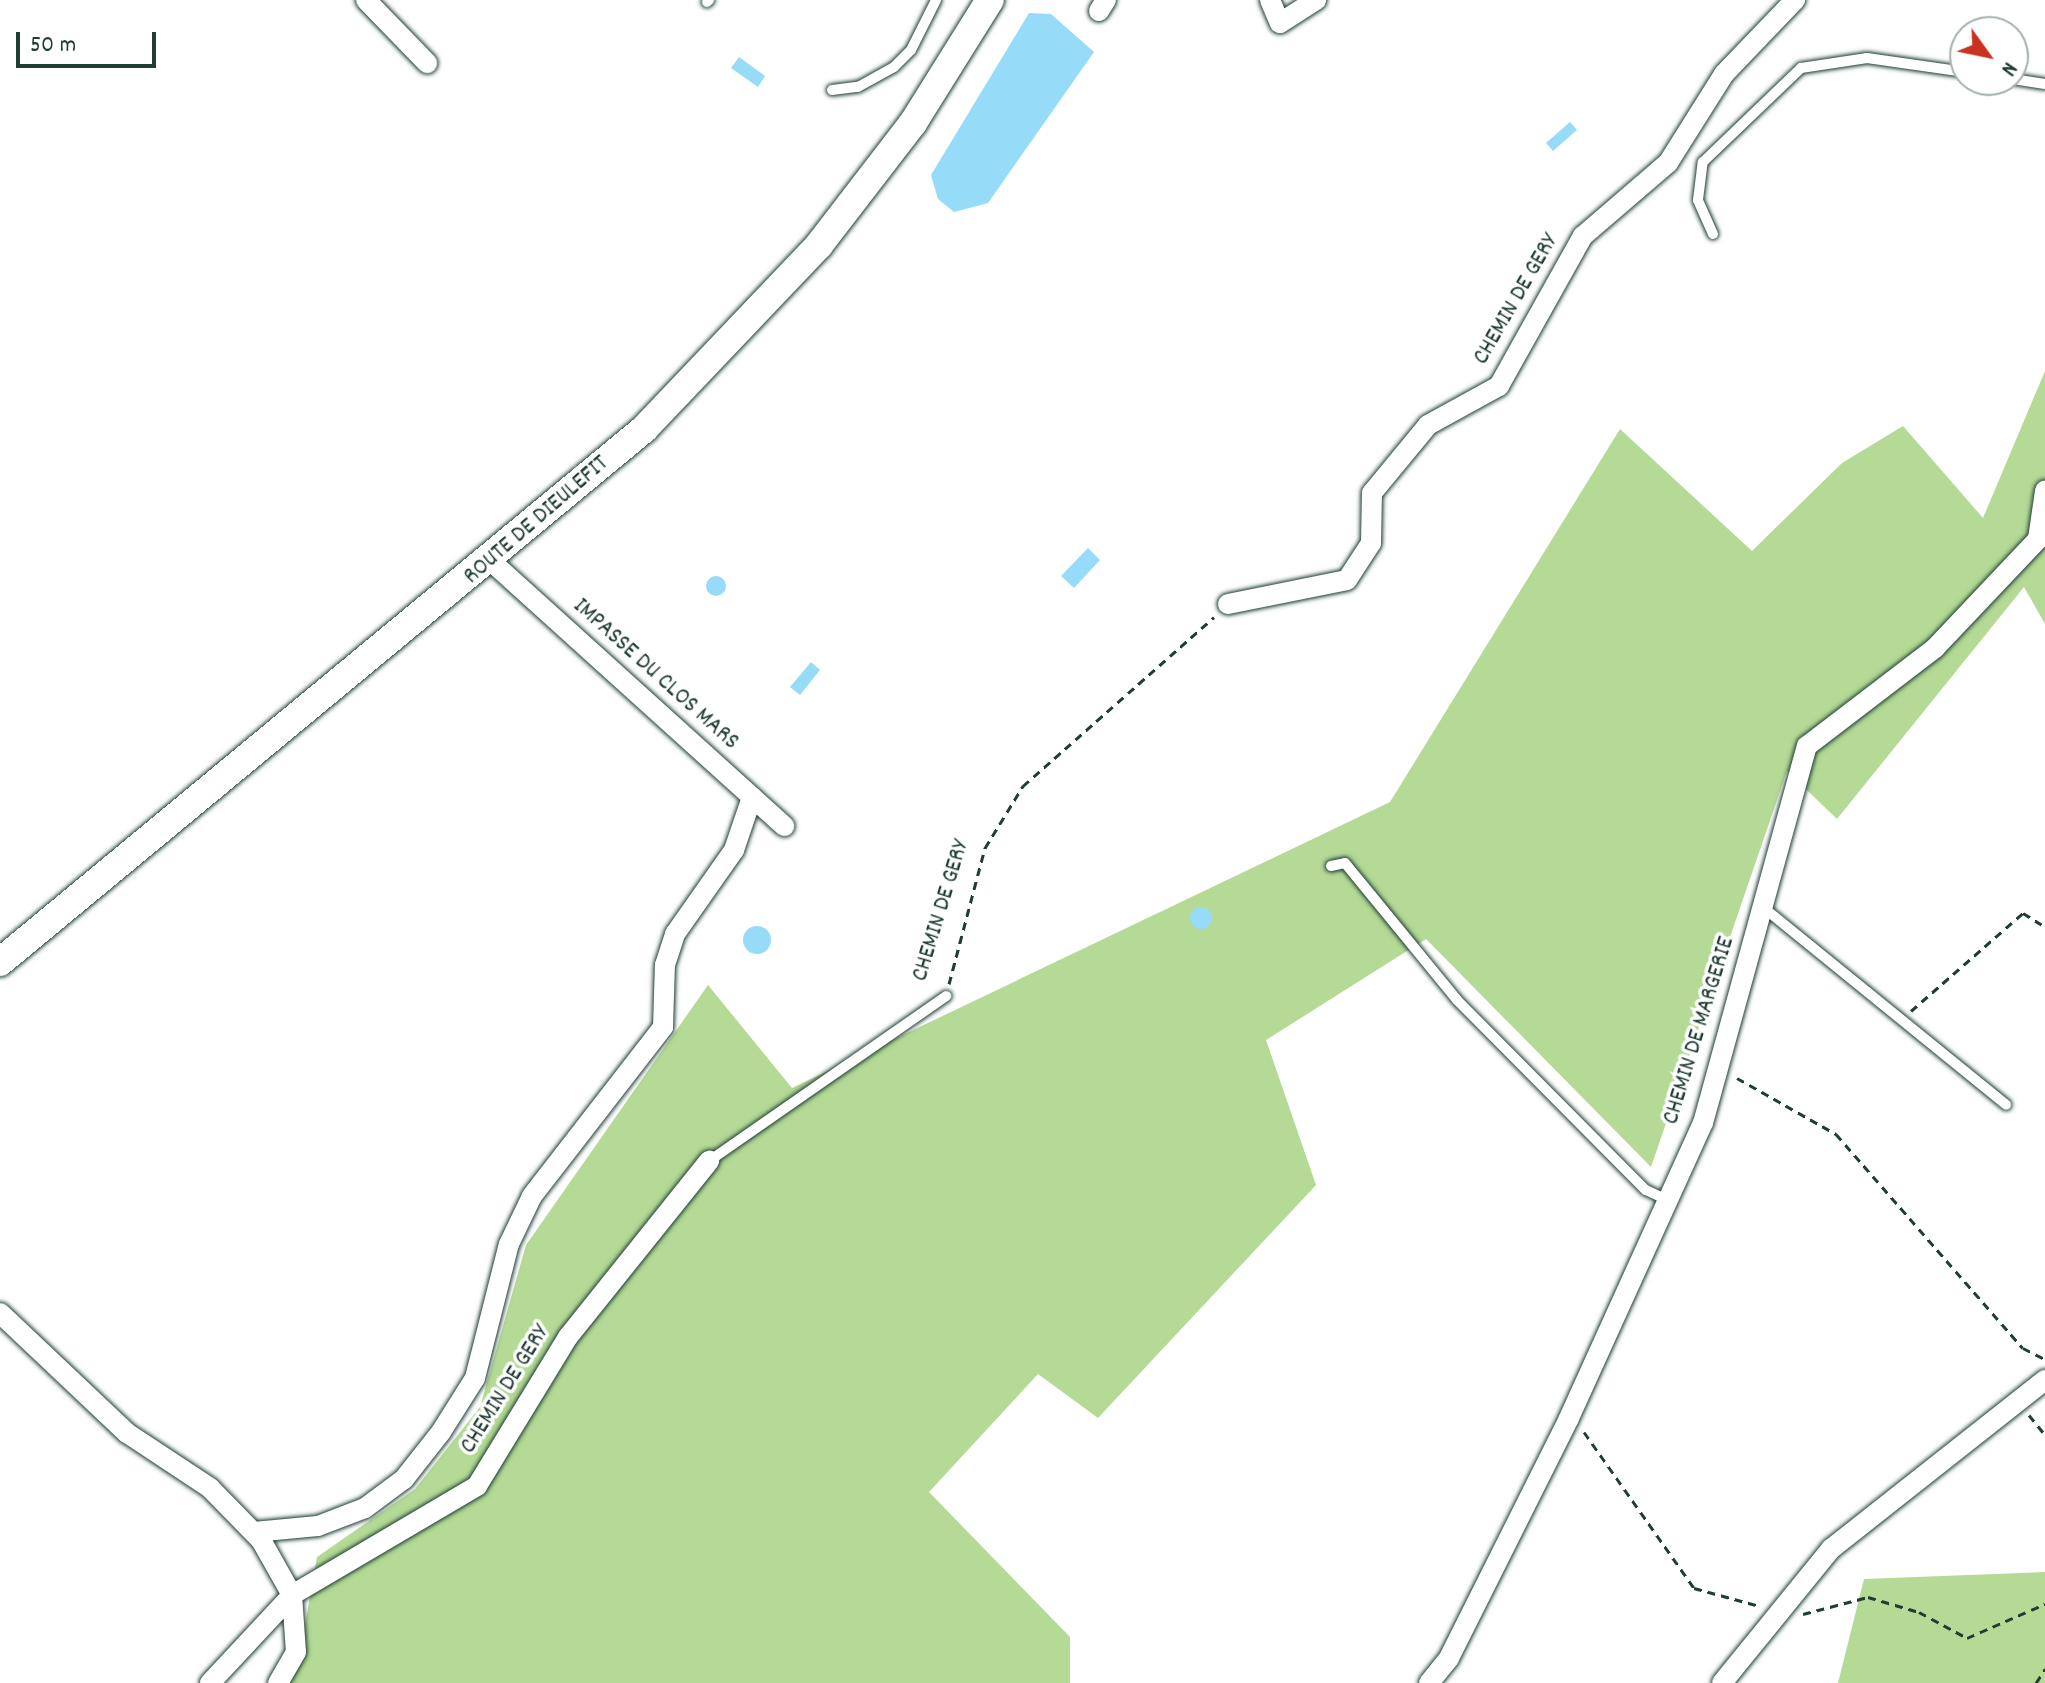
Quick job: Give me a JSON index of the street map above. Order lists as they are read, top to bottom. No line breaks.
{"streets":{"main road":["ROUTE DE DIEULEFIT"],"street":["CHEMIN DE GERY","IMPASSE DU CLOS MARS","CHEMIN DE MARGERIE"]},"crossings":[["ROUTE DE DIEULEFIT","IMPASSE DU CLOS MARS"]],"scale_bar":"50 m","north":"bottom right"}
